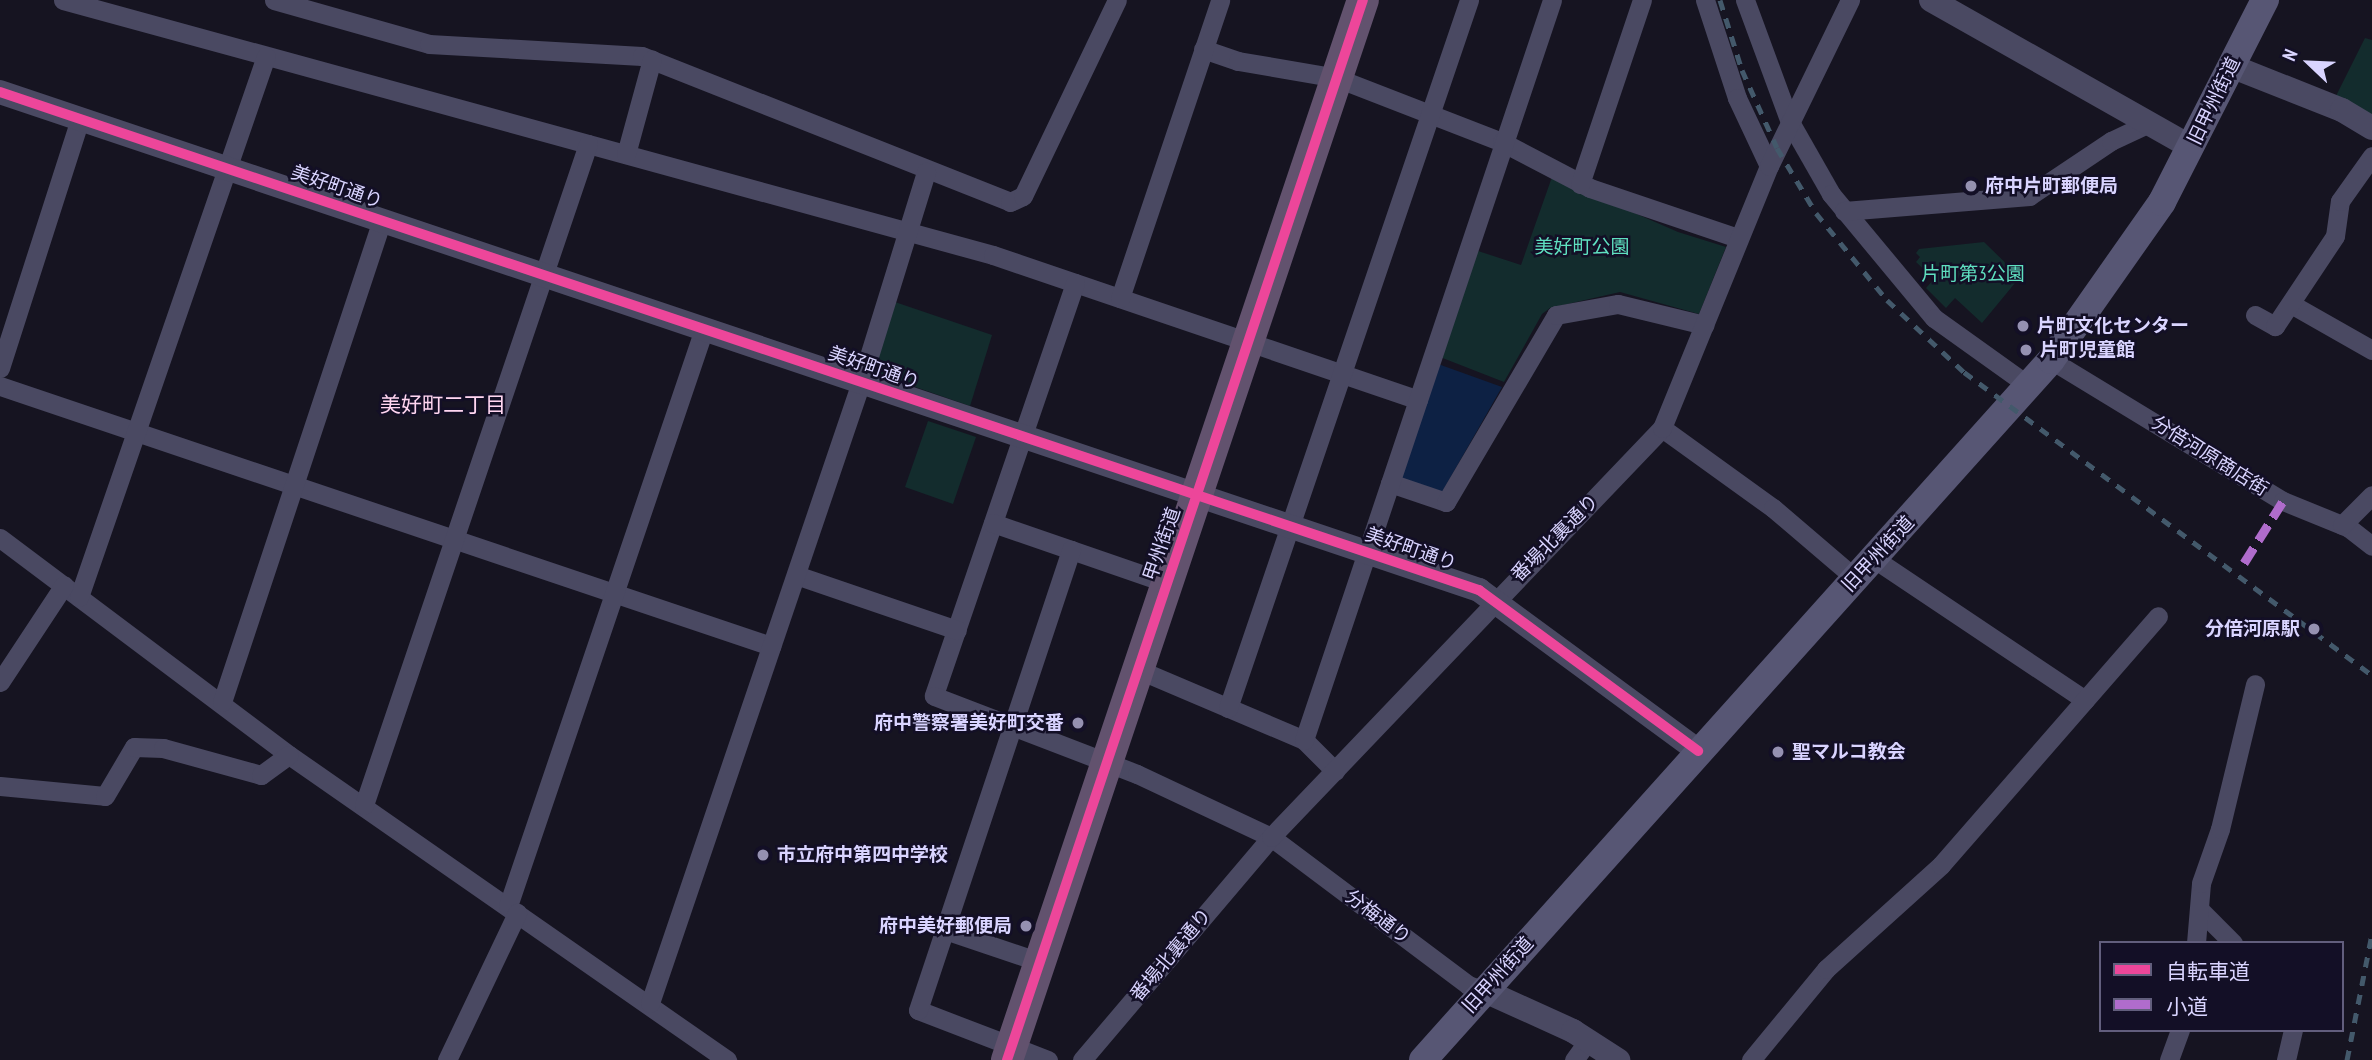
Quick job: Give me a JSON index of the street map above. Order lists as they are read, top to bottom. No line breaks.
{"streets":{"highway":["甲州街道"],"main road":["旧甲州街道"],"street":["美好町通り","分倍河原商店街","番場北裏通り","分梅通り"]},"crossings":[["旧甲州街道","美好町通り"],["旧甲州街道","分倍河原商店街"],["旧甲州街道","分梅通り"],["美好町通り","番場北裏通り"],["美好町通り","甲州街道"],["番場北裏通り","分梅通り"],["甲州街道","分梅通り"]],"districts":["美好町二丁目"],"parks":["美好町公園","片町第3公園"],"places":["府中片町郵便局","片町文化センター","片町児童館","分倍河原駅","府中警察署美好町交番","聖マルコ教会","市立府中第四中学校","府中美好郵便局"],"legend":["自転車道","小道"],"north":"top left"}
